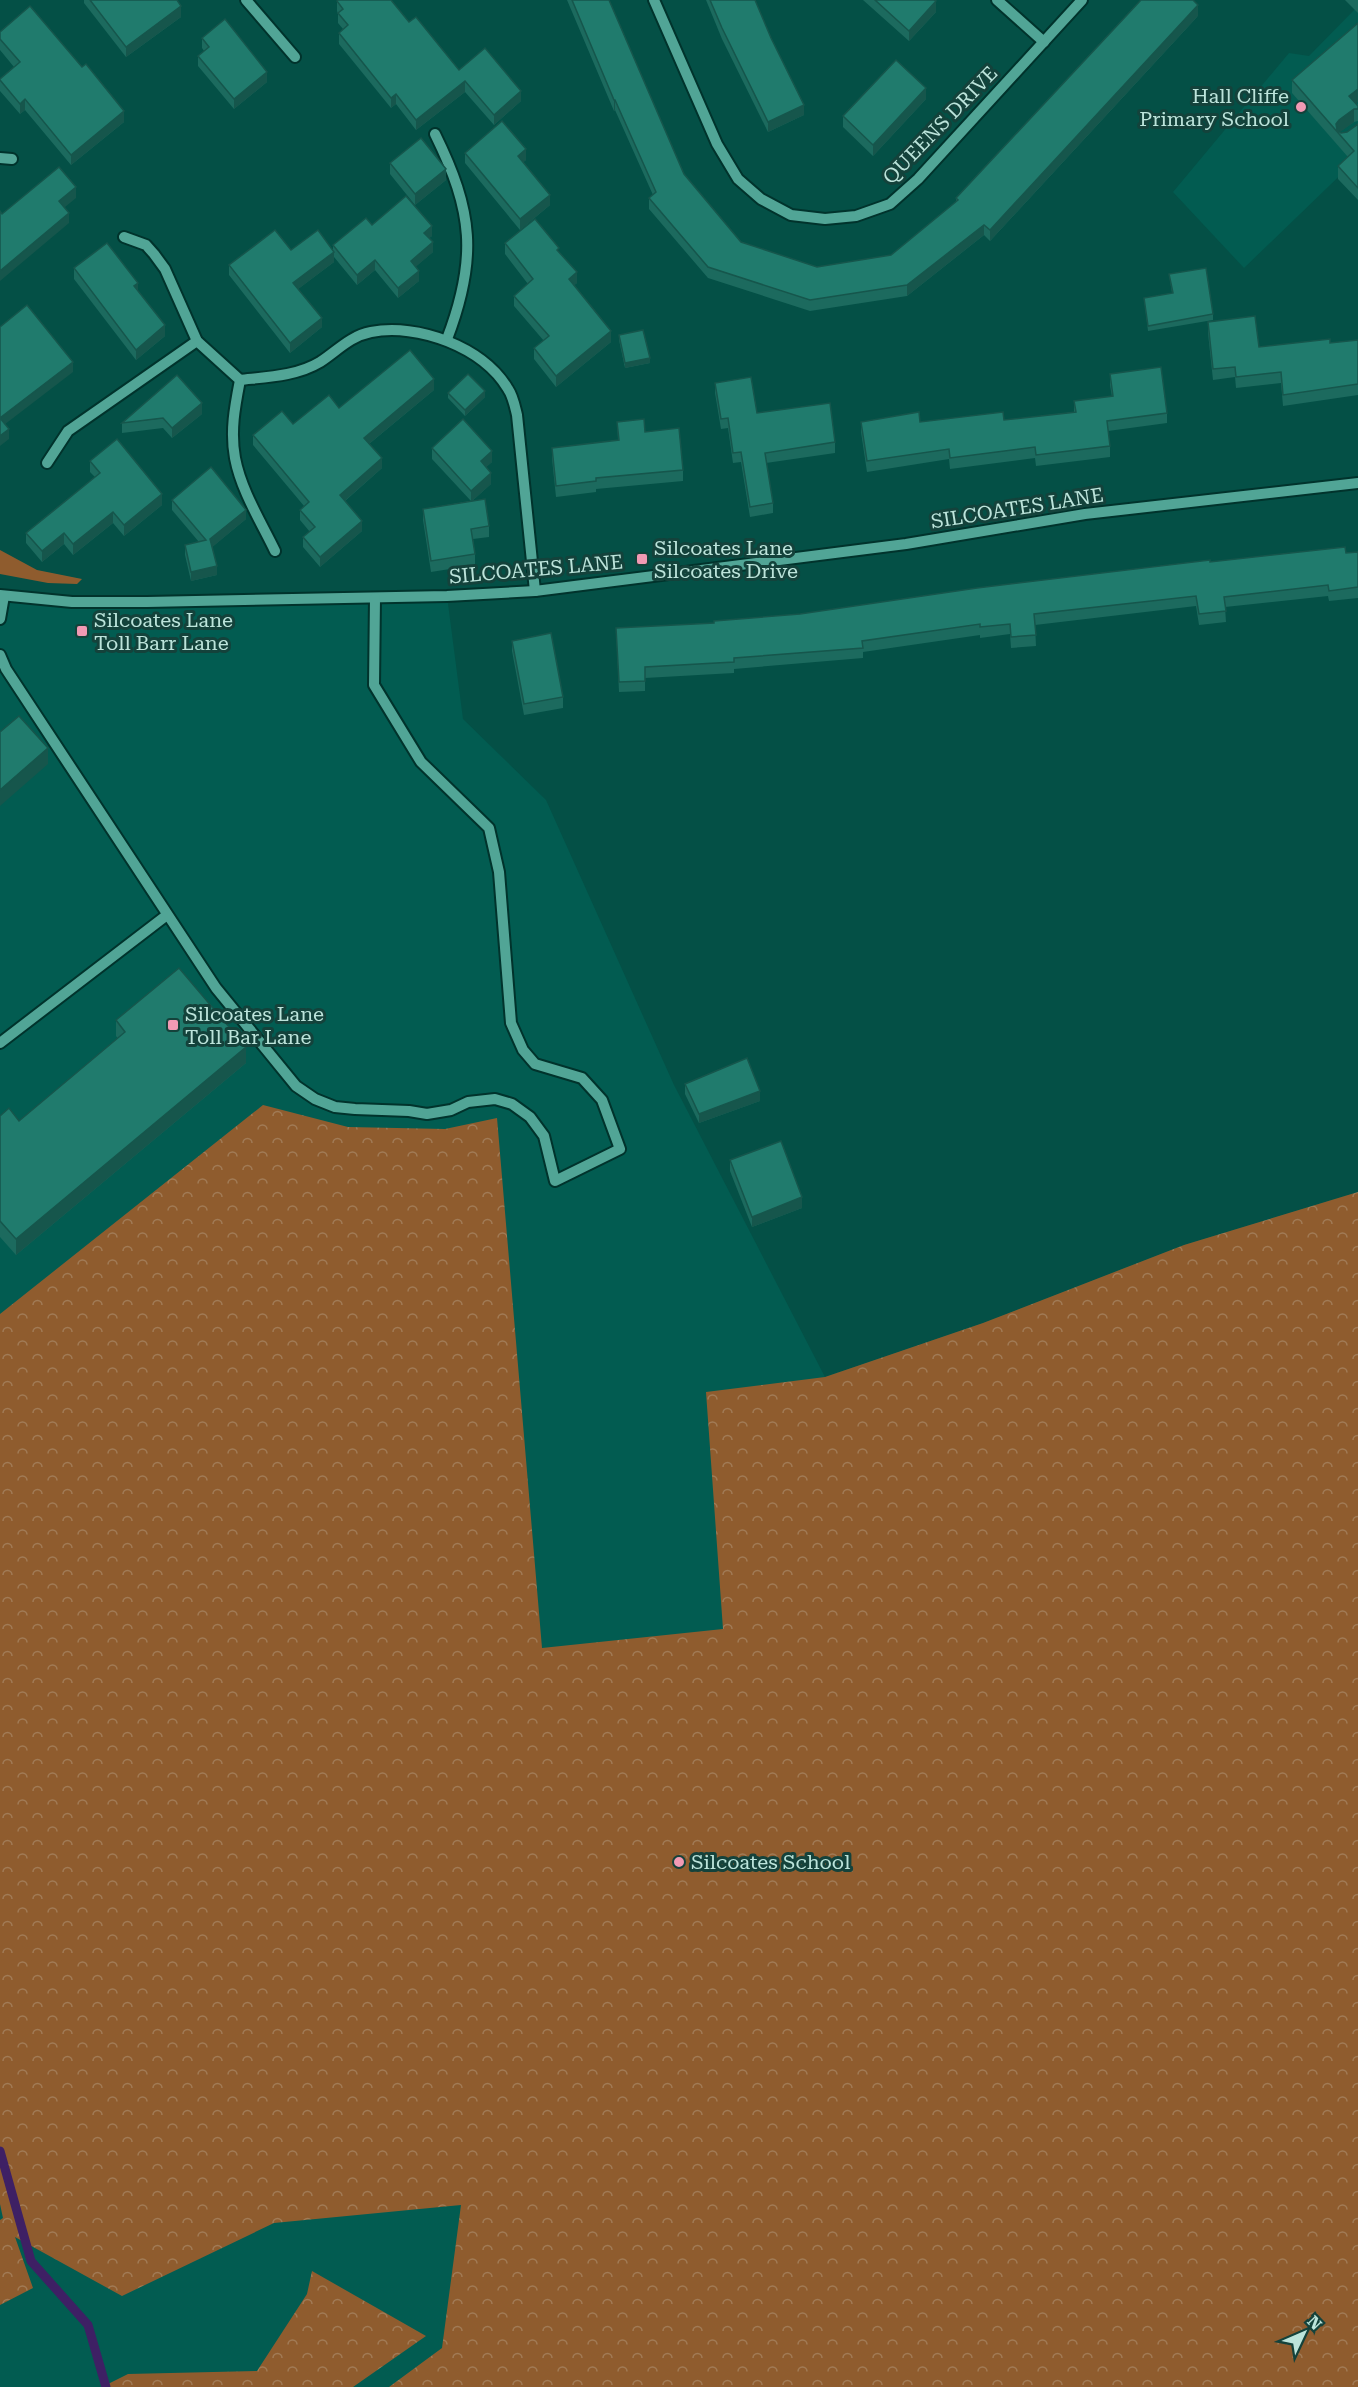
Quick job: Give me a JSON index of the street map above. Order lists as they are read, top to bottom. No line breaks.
{"streets":{"street":["QUEENS DRIVE","SILCOATES LANE"]},"places":{"other":["Hall Cliffe Primary School","Silcoates School"],"transit":["Silcoates Lane Silcoates Drive","Silcoates Lane Toll Barr Lane","Silcoates Lane Toll Bar Lane"]},"north":"top right"}
